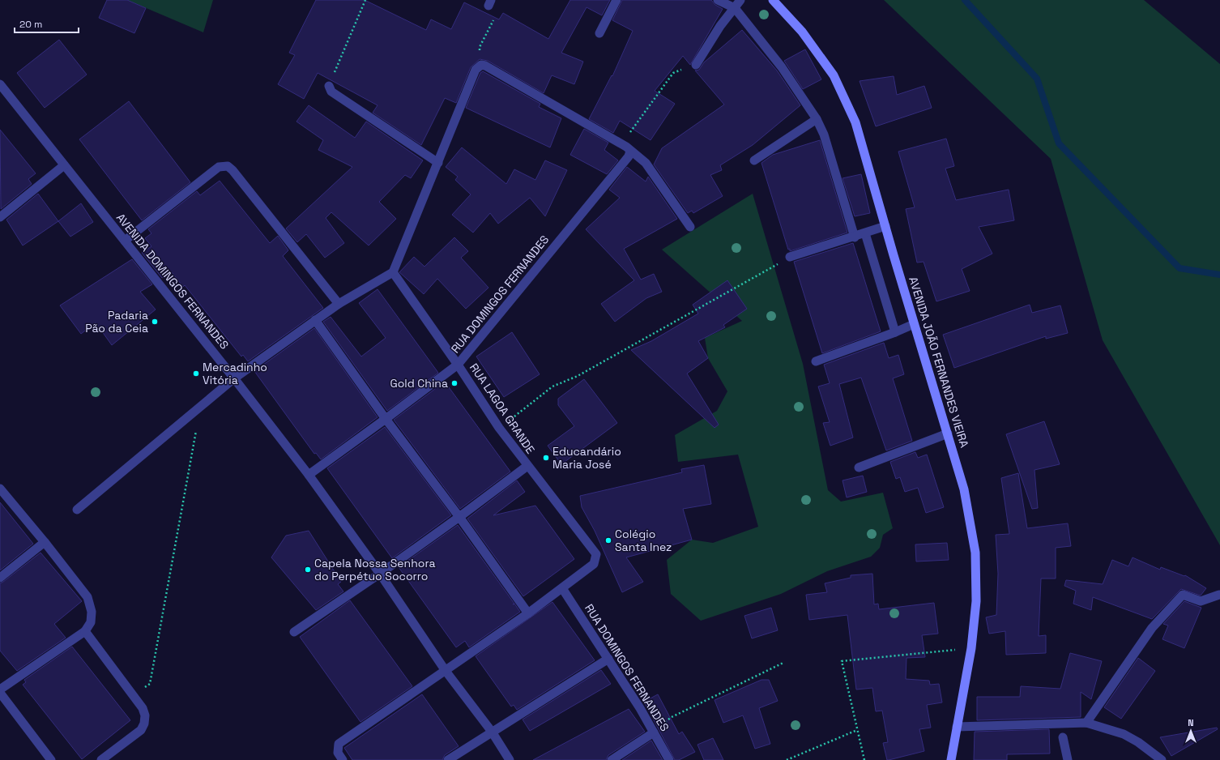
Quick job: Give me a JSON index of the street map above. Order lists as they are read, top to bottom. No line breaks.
{"streets":{"main road":["AVENIDA JOÃO FERNANDES VIEIRA"],"street":["AVENIDA DOMINGOS FERNANDES","RUA DOMINGOS FERNANDES","RUA LAGOA GRANDE"]},"crossings":[["RUA DOMINGOS FERNANDES","RUA LAGOA GRANDE"]],"places":["Padaria Pão da Ceia","Mercadinho Vitória","Gold China","Educandário Maria José","Colégio Santa Inez","Capela Nossa Senhora do Perpétuo Socorro"],"scale_bar":"20 m","north":"top"}
